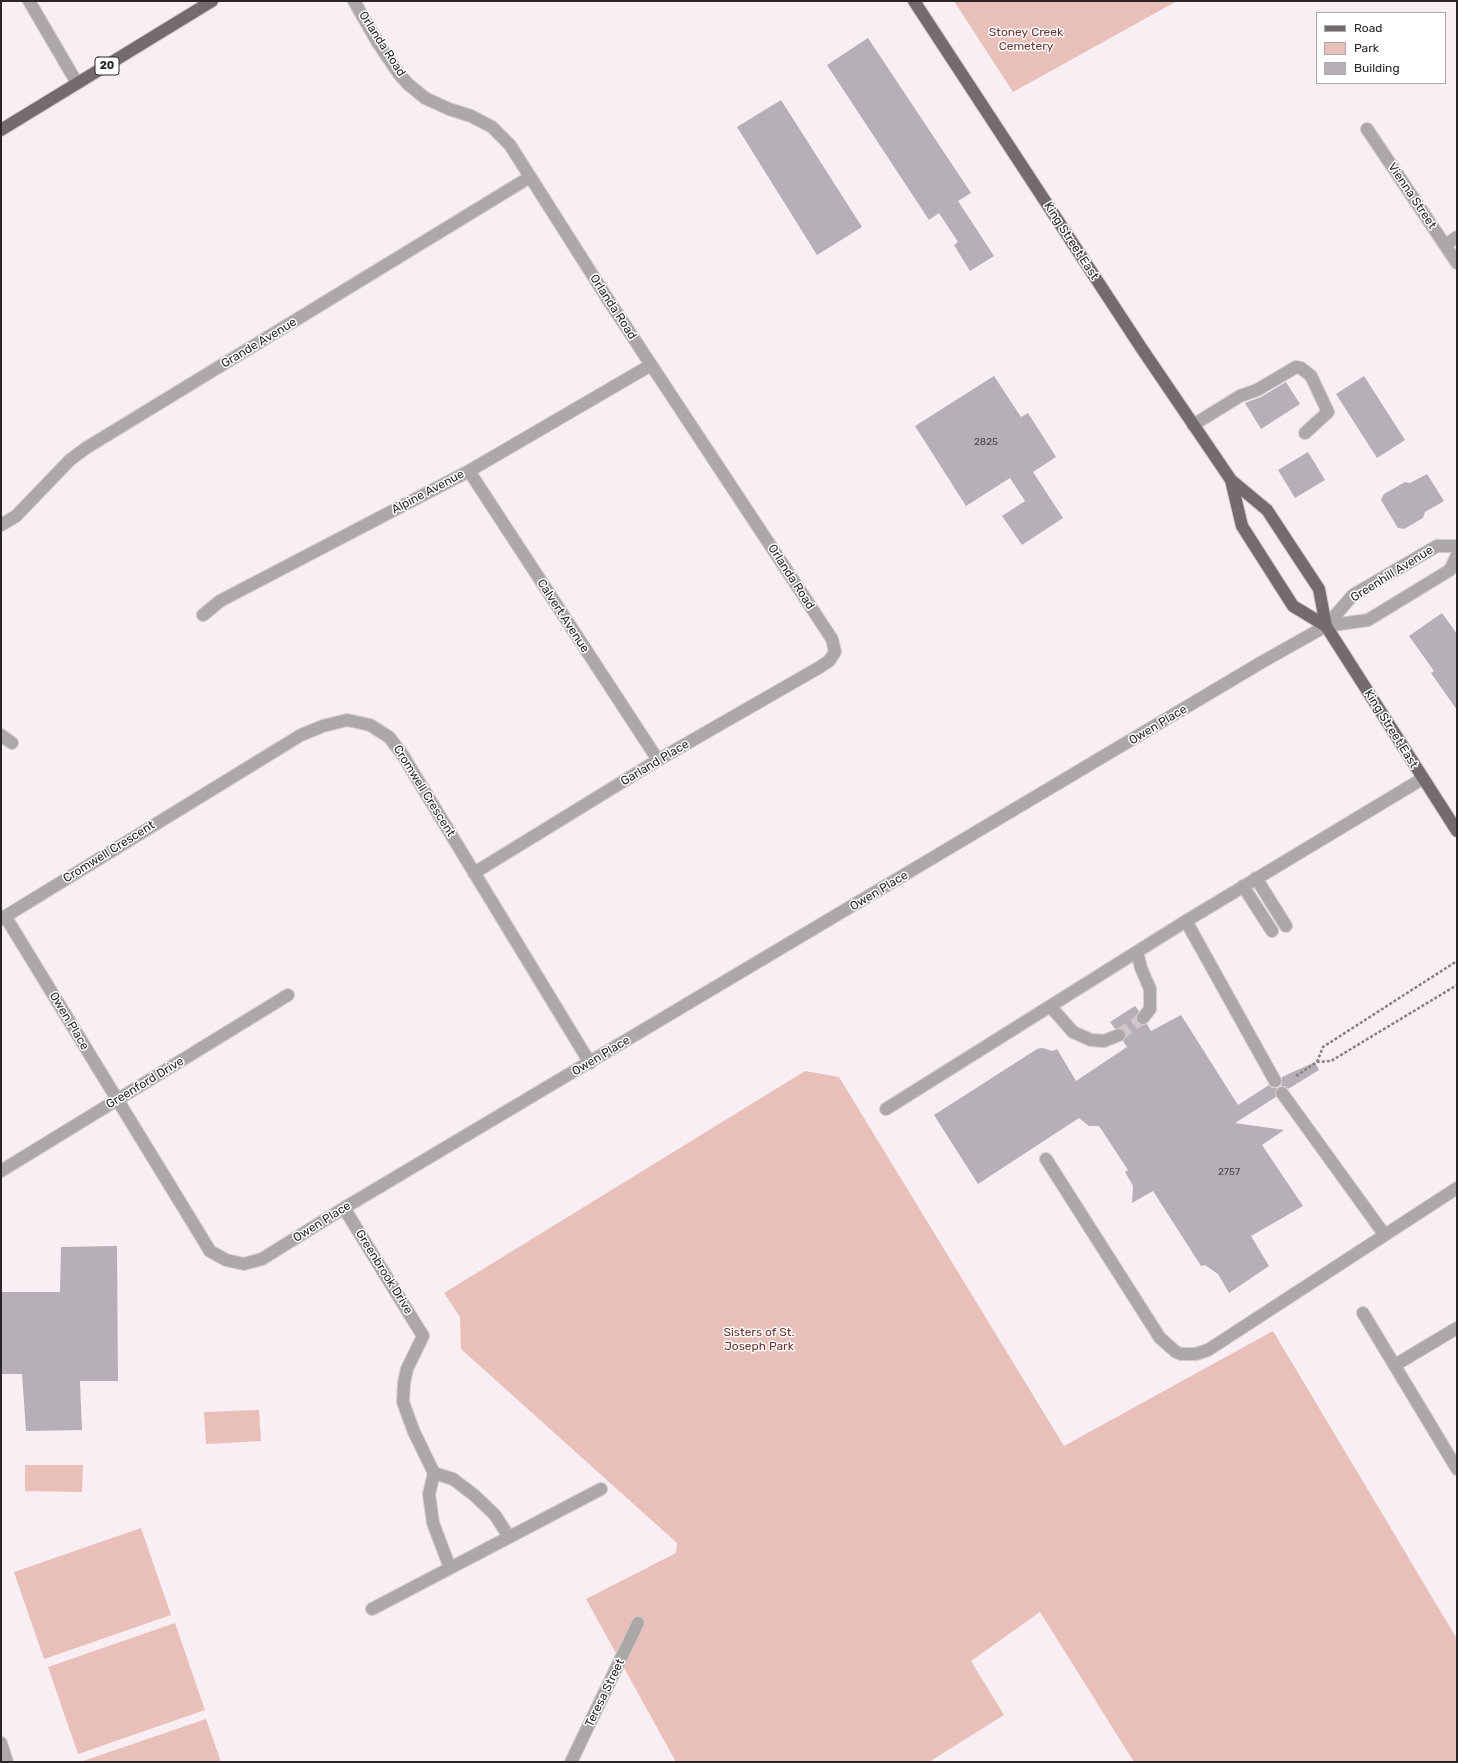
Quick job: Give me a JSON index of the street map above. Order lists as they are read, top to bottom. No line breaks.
{"streets":{"main road":["20","King Street East"],"street":["Orlanda Road","Vienna Street","Grande Avenue","Alpine Avenue","Greenhill Avenue","Calvert Avenue","Owen Place","Garland Place","Cromwell Crescent","Greenford Drive","Greenbrook Drive","Teresa Street"]},"crossings":[["Orlanda Road","Grande Avenue"],["Orlanda Road","Alpine Avenue"],["Orlanda Road","Garland Place"],["King Street East","Greenhill Avenue"],["King Street East","Owen Place"],["Alpine Avenue","Calvert Avenue"],["Greenhill Avenue","Owen Place"],["Calvert Avenue","Garland Place"],["Owen Place","Cromwell Crescent"],["Owen Place","Greenford Drive"],["Owen Place","Greenbrook Drive"],["Garland Place","Cromwell Crescent"]],"parks":["Stoney Creek Cemetery","Sisters of St. Joseph Park"],"house_numbers":["2825","2757"],"legend":["Road","Park","Building"]}
